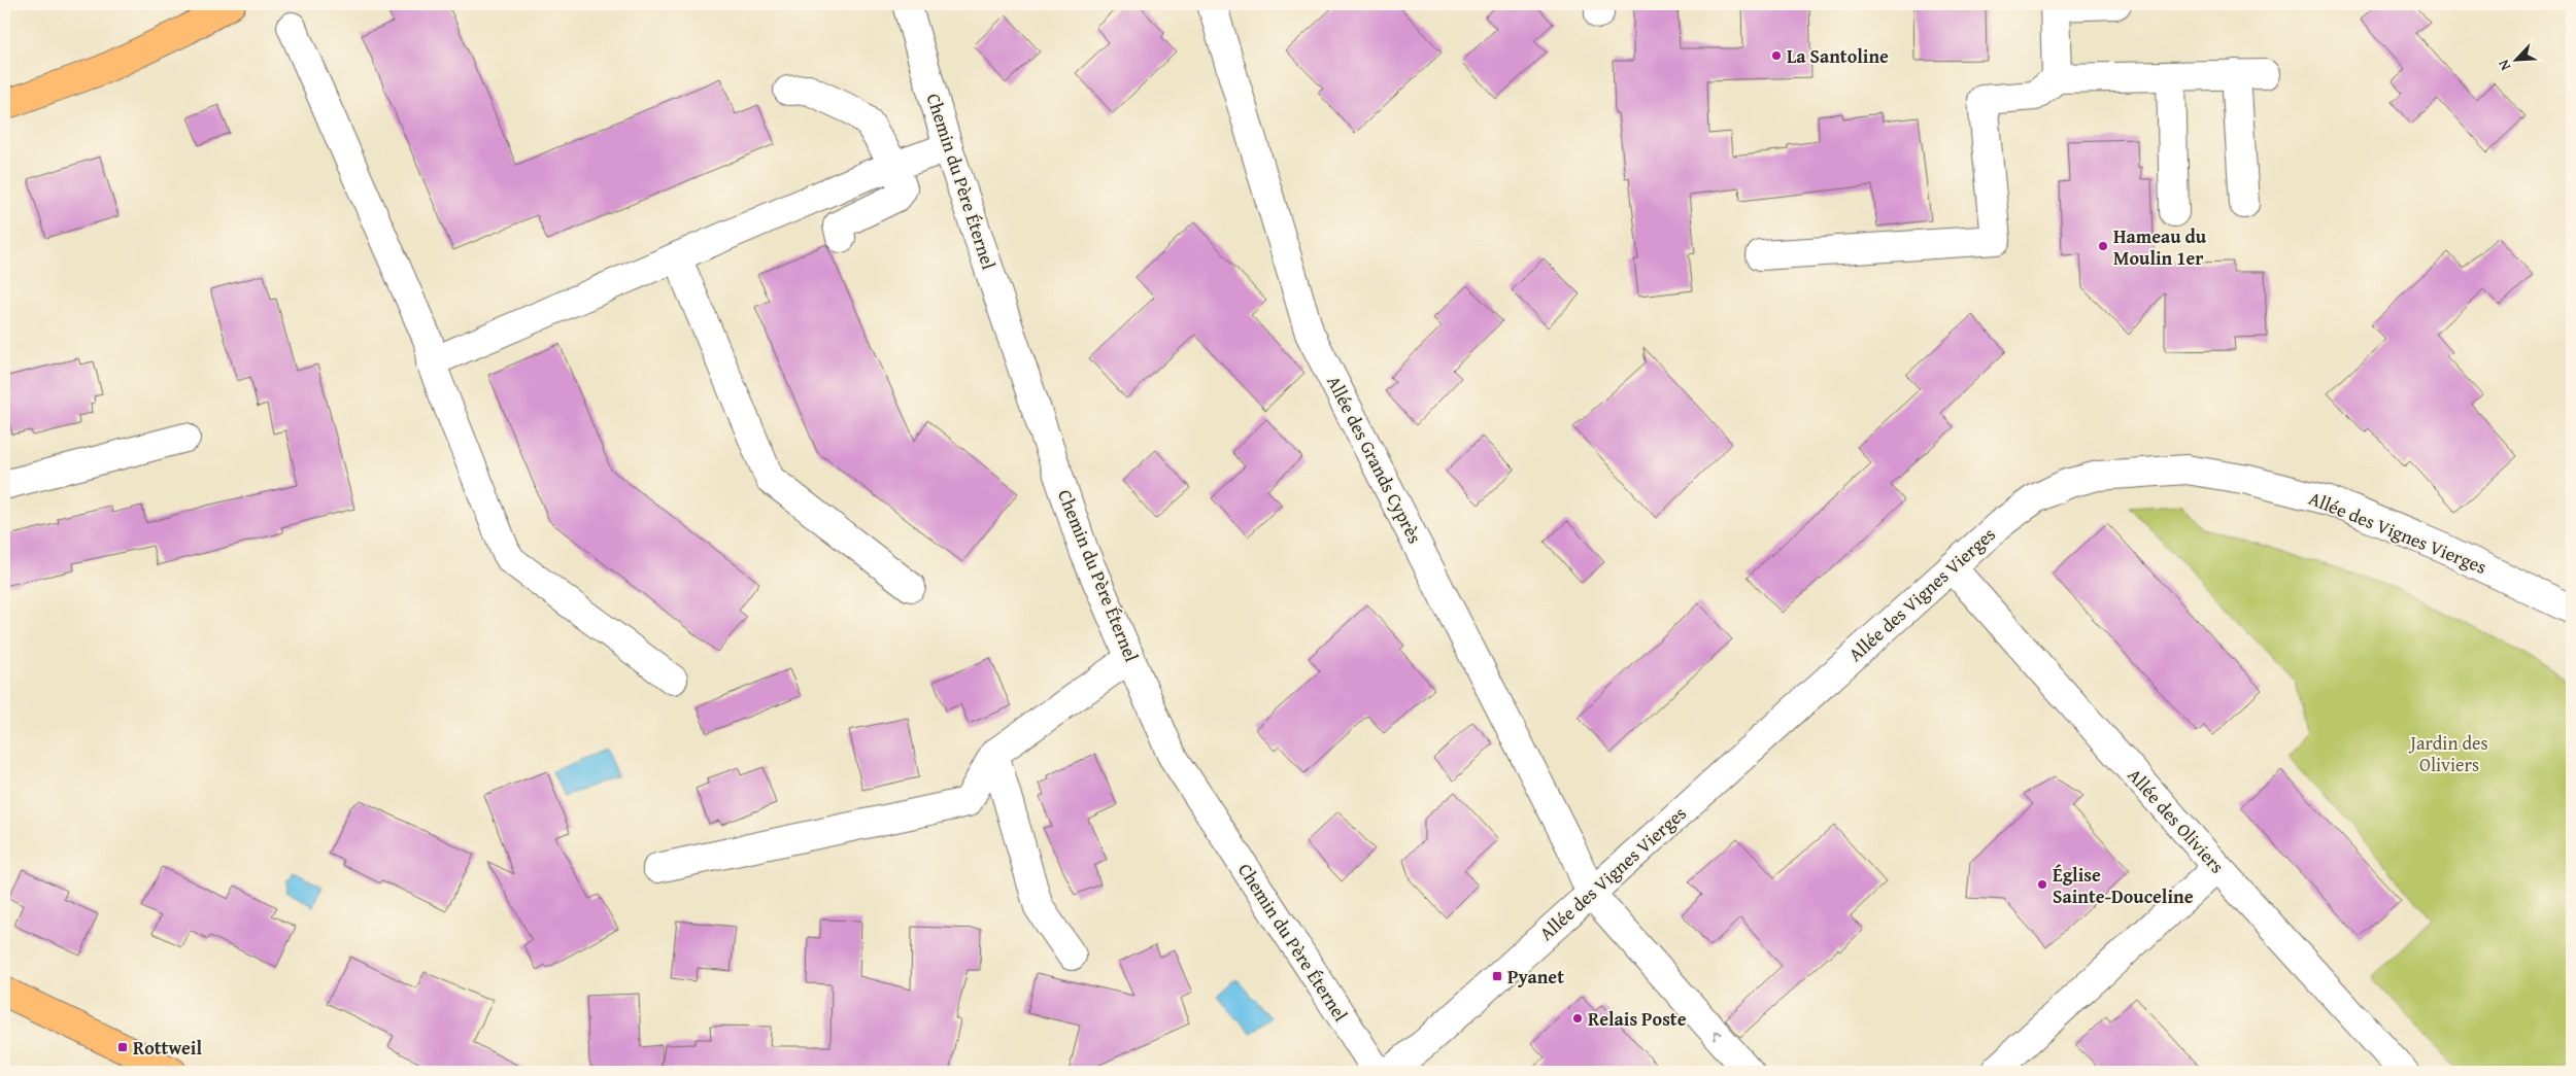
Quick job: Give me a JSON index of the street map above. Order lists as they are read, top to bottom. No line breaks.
{"streets":{"street":["Chemin du Père Éternel","Allée des Grands Cyprès","Allée des Vignes Vierges","Allée des Oliviers"]},"crossings":[["Allée des Grands Cyprès","Allée des Vignes Vierges"],["Allée des Vignes Vierges","Allée des Oliviers"]],"parks":["Jardin des Oliviers"],"places":{"other":["La Santoline","Hameau du Moulin 1er","Église Sainte-Douceline","Relais Poste"],"transit":["Pyanet","Rottweil"]},"north":"bottom left"}
